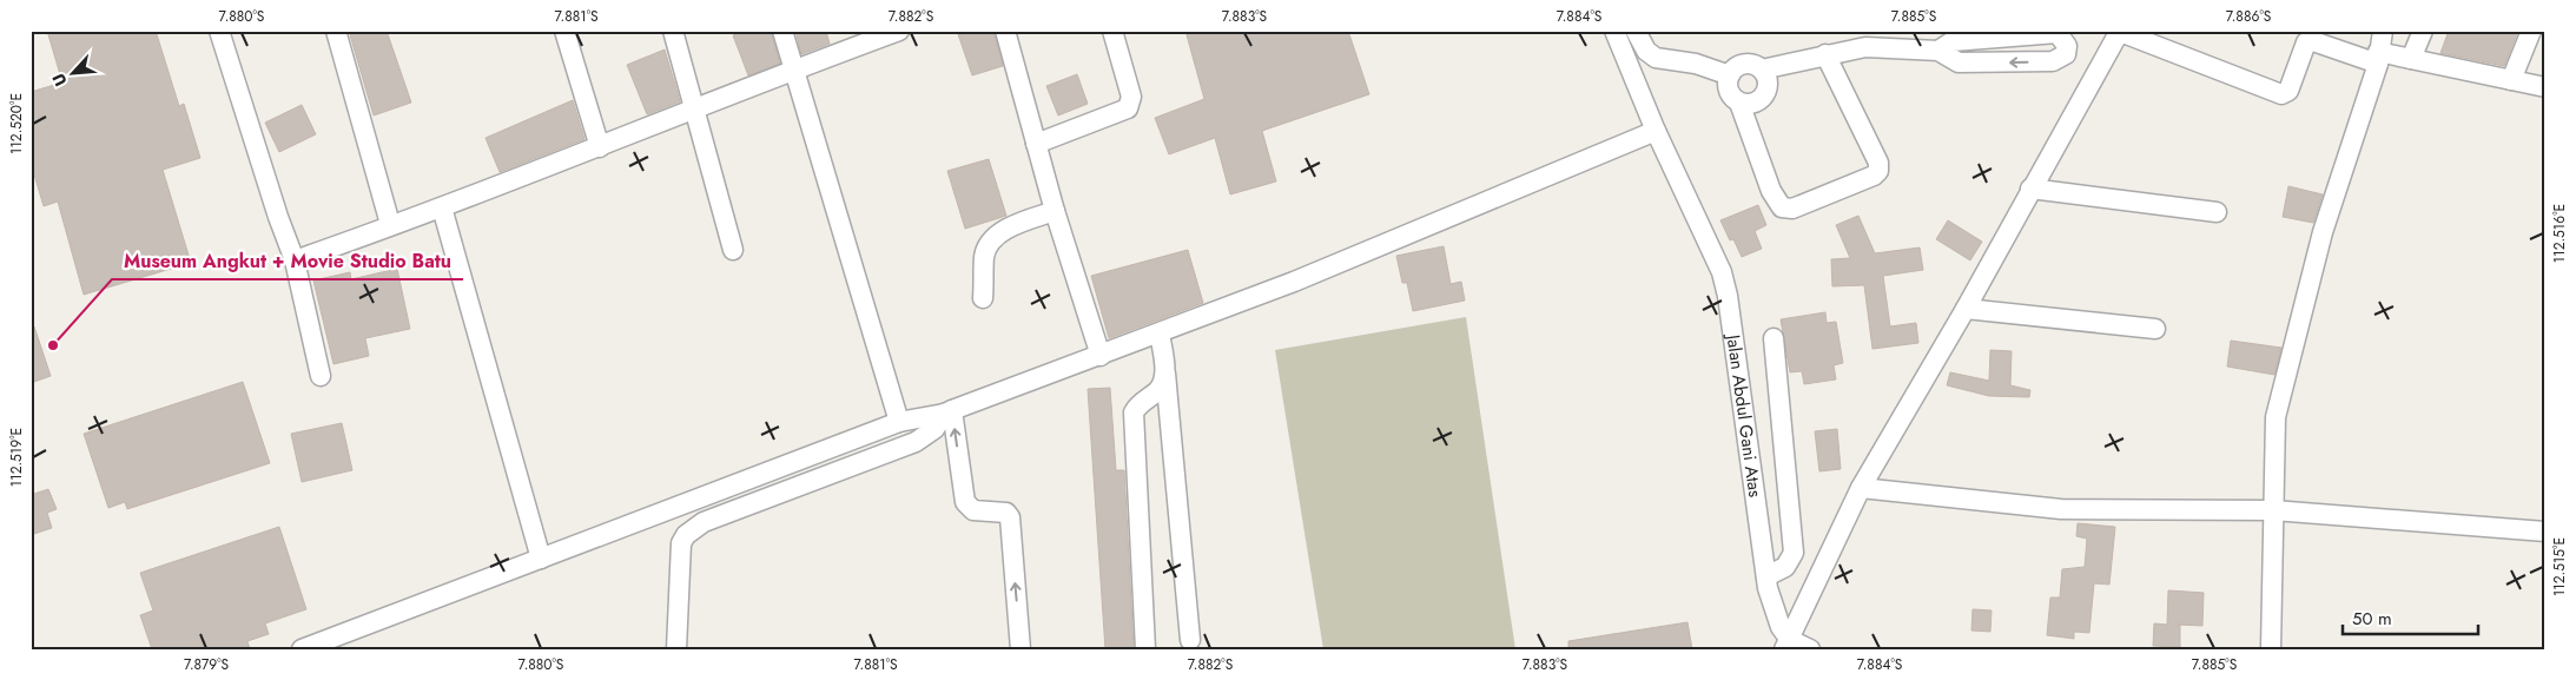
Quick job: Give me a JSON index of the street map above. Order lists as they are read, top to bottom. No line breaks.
{"streets":{"street":["Jalan Abdul Gani Atas"]},"places":["Museum Angkut + Movie Studio Batu"],"scale_bar":"50 m","north":"bottom left","coordinates":["7.880°S","7.881°S","7.882°S","7.883°S","7.884°S","7.885°S","7.886°S","112.520°E","112.516°E","112.519°E","112.515°E","7.879°S"]}
